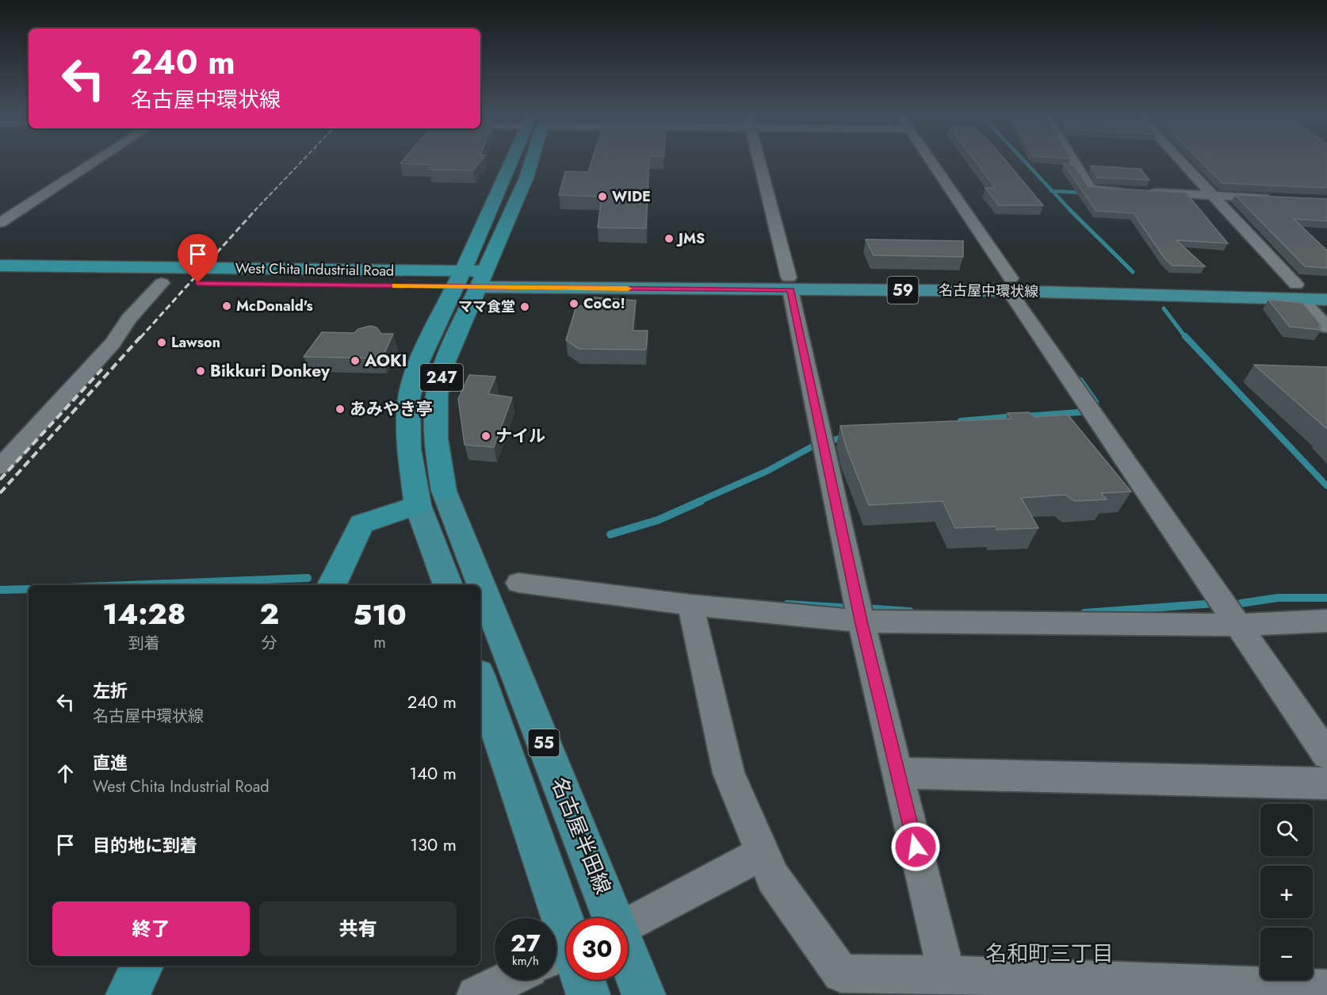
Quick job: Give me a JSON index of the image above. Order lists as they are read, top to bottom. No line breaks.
{"streets":{"highway":["West Chita Industrial Road","247"],"main road":["59","名古屋中環状線","55","名古屋半田線"]},"crossings":[["West Chita Industrial Road","名古屋中環状線"],["West Chita Industrial Road","247"],["名古屋中環状線","247"],["247","名古屋半田線"]],"districts":["名和町三丁目"],"places":["WIDE","JMS","CoCo!","McDonald's","ママ食堂","Lawson","AOKI","Bikkuri Donkey","あみやき亭","ナイル"],"page":{"turn":["240 m","名古屋中環状線"],"eta":["14:28","到着","2","分","510","m"],"list":[{"name":"左折","note":"名古屋中環状線","value":"240 m"},{"name":"直進","note":"West Chita Industrial Road","value":"140 m"},{"name":"目的地に到着","value":"130 m"}],"map_buttons":["+","−"],"buttons":["終了","共有"],"speed":"27 km/h","limit":"30"}}
